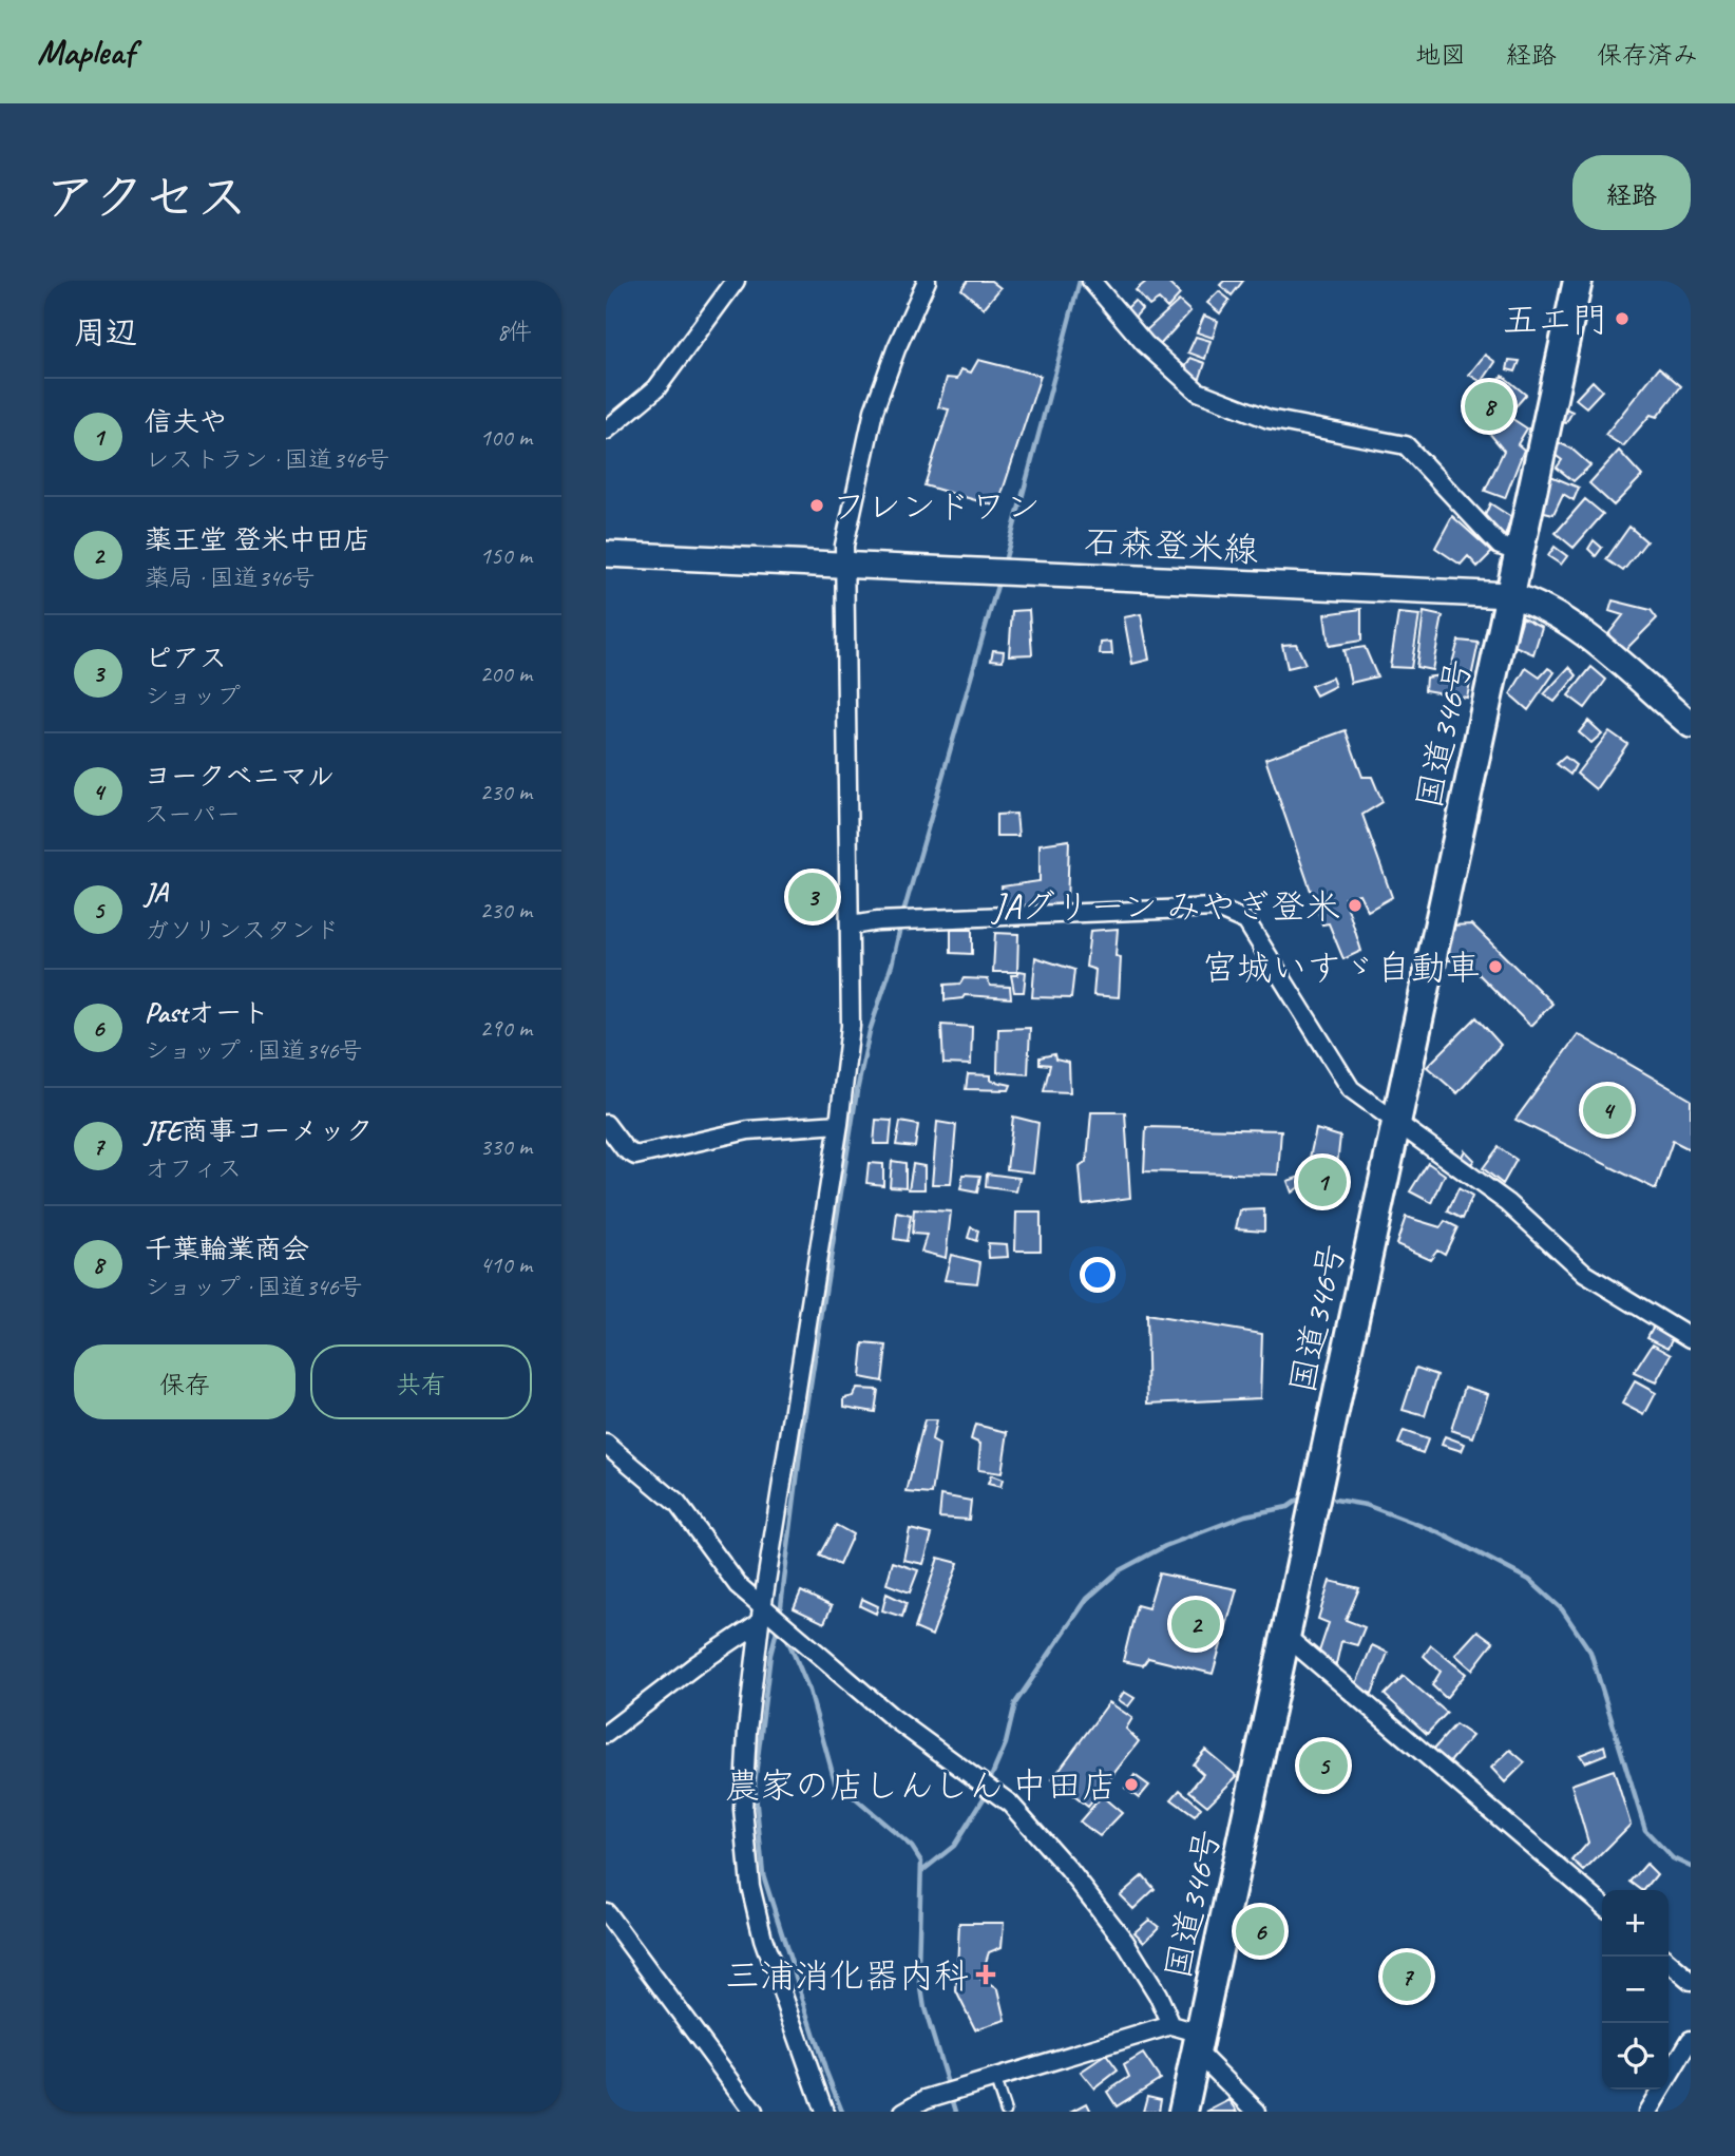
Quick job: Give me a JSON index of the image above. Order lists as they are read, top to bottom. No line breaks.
{"streets":{"highway":["国道346号"],"main road":["石森登米線"]},"crossings":[["石森登米線","国道346号"]],"places":{"other":["五エ門","フレンドワン","JAグリーン みやぎ登米","宮城いすゞ自動車","農家の店しんしん 中田店"],"health":["三浦消化器内科"]},"page":{"header":"Mapleaf","nav":["地図","経路","保存済み"],"title":"アクセス","buttons":["経路",["保存","共有"]],"heading":["周辺","8件"],"list":[{"mark":"1","name":"信夫や","note":"レストラン · 国道346号","value":"100 m"},{"mark":"2","name":"薬王堂 登米中田店","note":"薬局 · 国道346号","value":"150 m"},{"mark":"3","name":"ピアス","note":"ショップ","value":"200 m"},{"mark":"4","name":"ヨークベニマル","note":"スーパー","value":"230 m"},{"mark":"5","name":"JA","note":"ガソリンスタンド","value":"230 m"},{"mark":"6","name":"Pastオート","note":"ショップ · 国道346号","value":"290 m"},{"mark":"7","name":"JFE商事コーメック","note":"オフィス","value":"330 m"},{"mark":"8","name":"千葉輪業商会","note":"ショップ · 国道346号","value":"410 m"}],"pins":["8","3","4","1","2","5","6","7"],"map_buttons":["+","−"]}}
